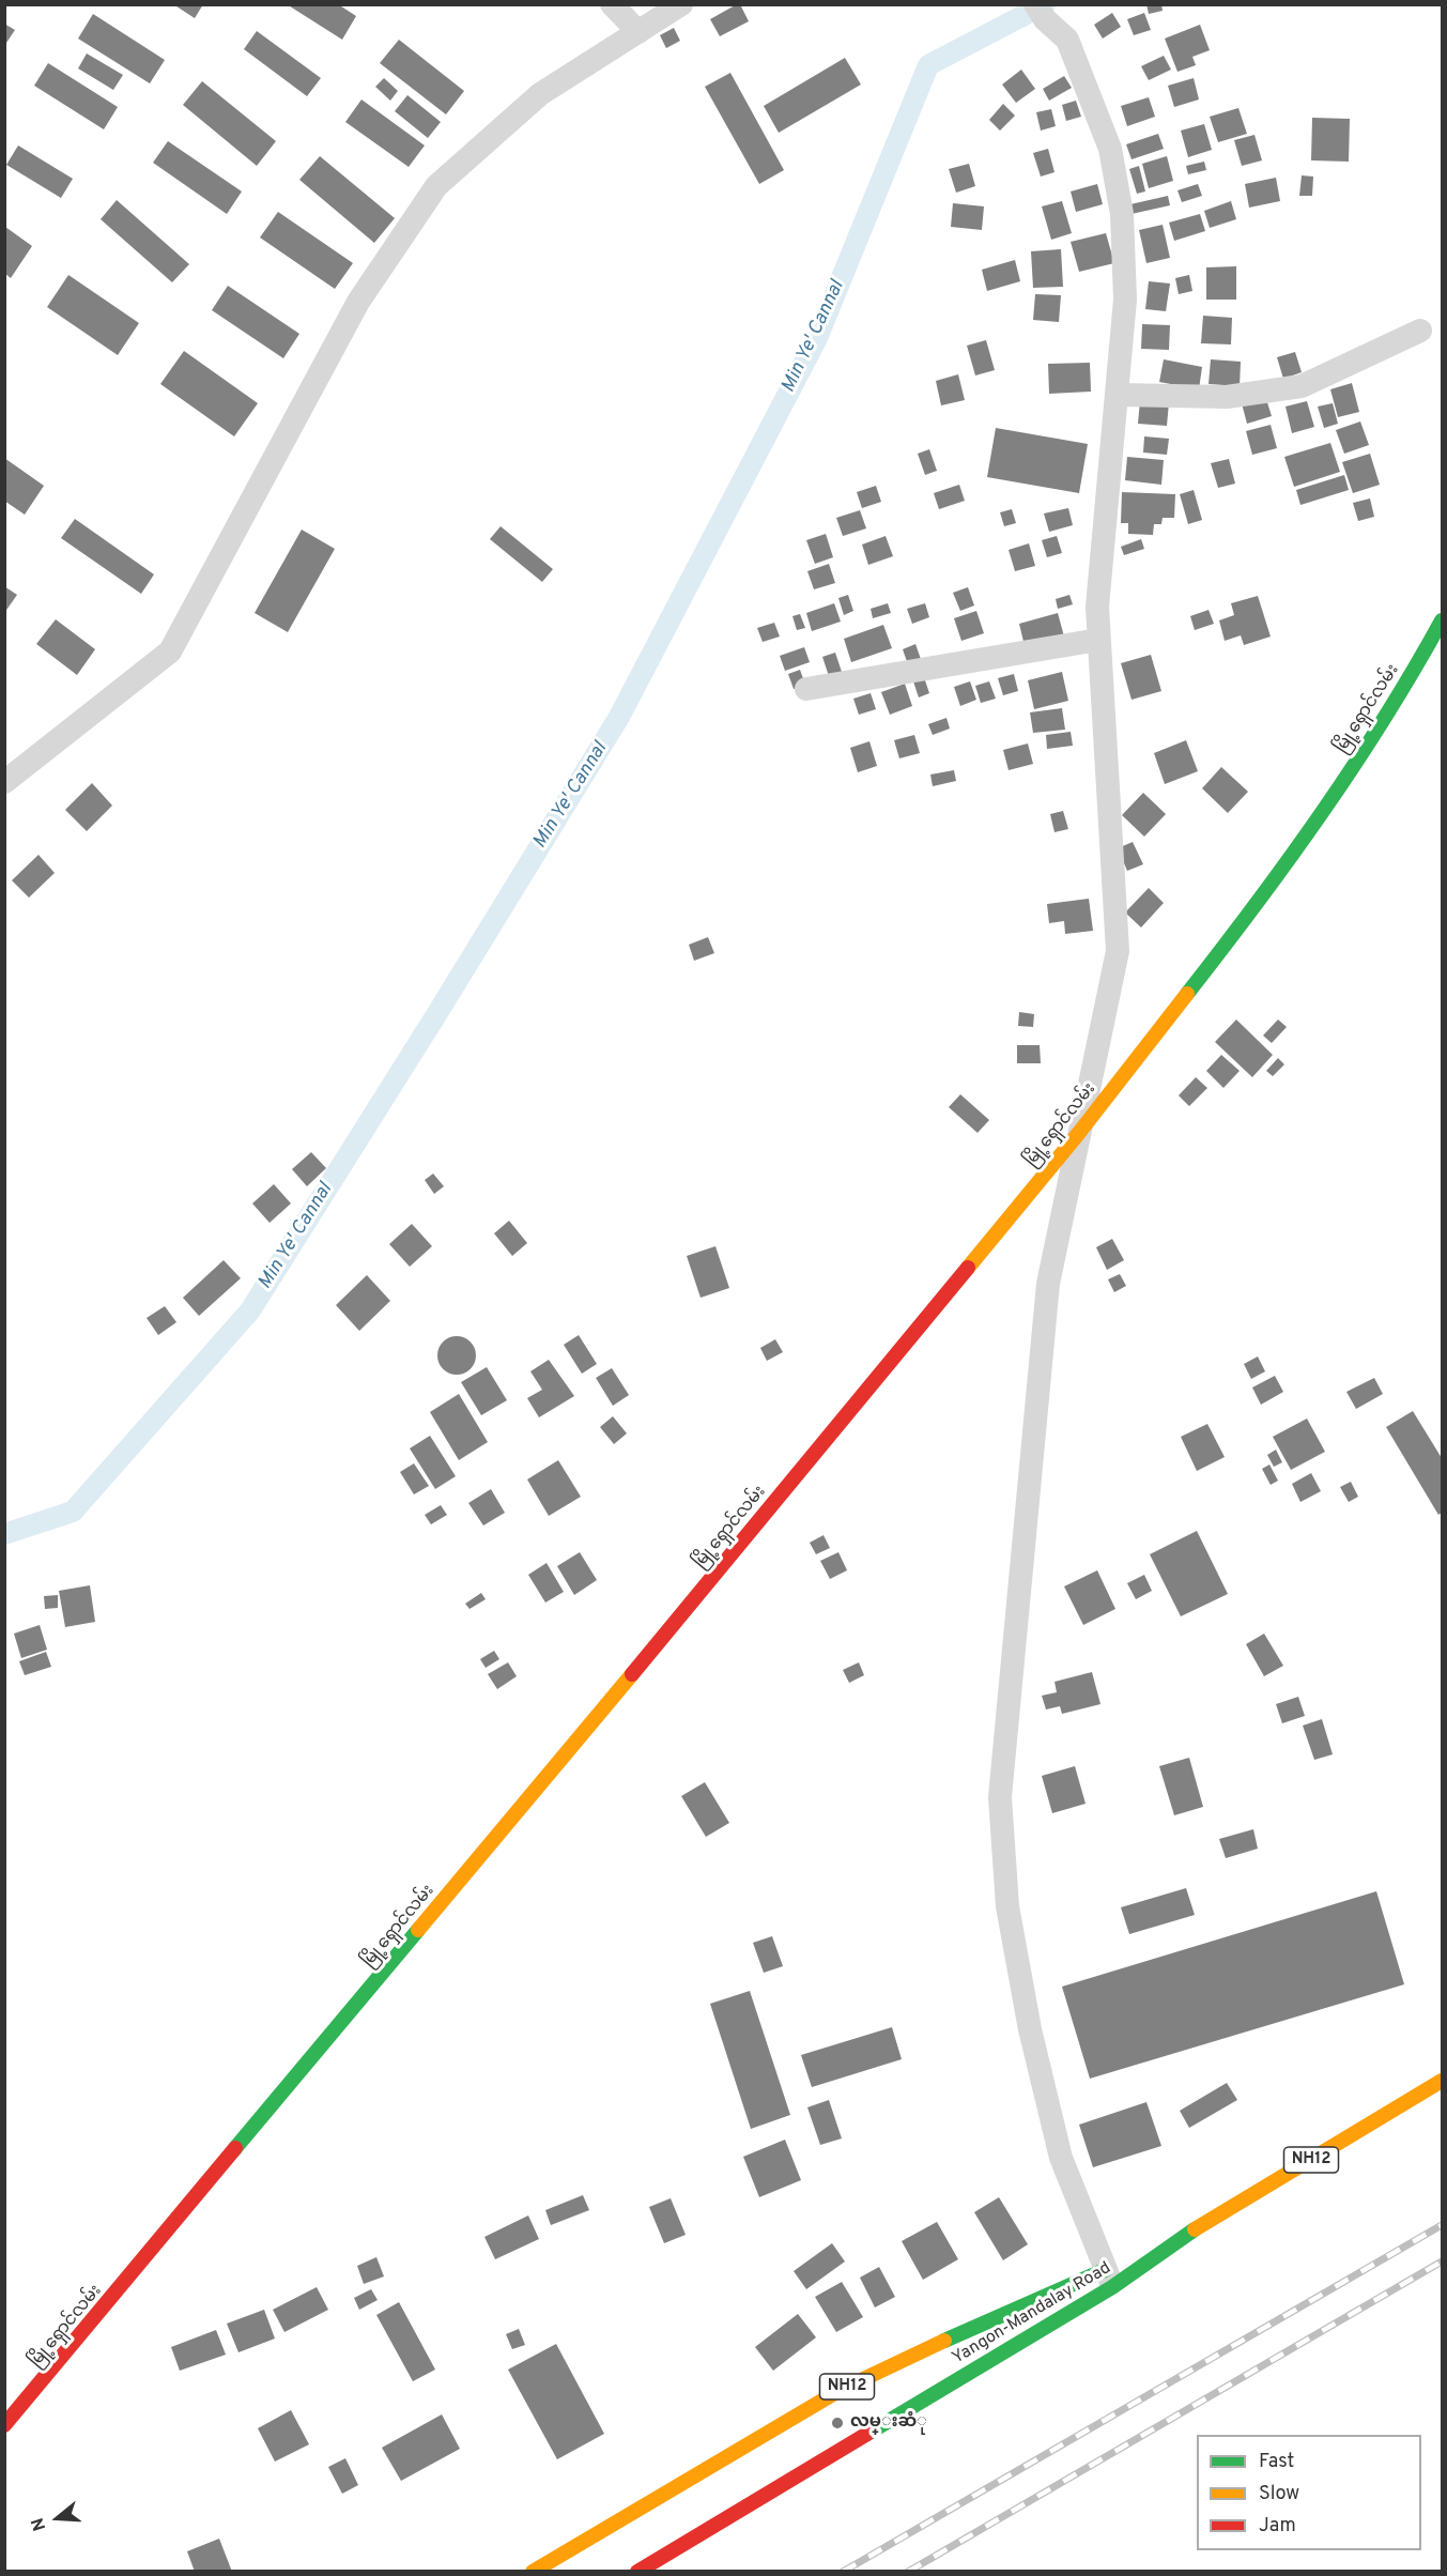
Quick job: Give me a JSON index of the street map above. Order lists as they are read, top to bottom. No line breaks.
{"streets":{"main road":["မြို့ရှောင်လမ်း","NH12","Yangon-Mandalay Road"]},"crossings":[["NH12","Yangon-Mandalay Road"]],"water":["Min Ye' Cannal"],"places":["လမ္းဆံု"],"legend":["Fast","Slow","Jam"],"north":"left"}
